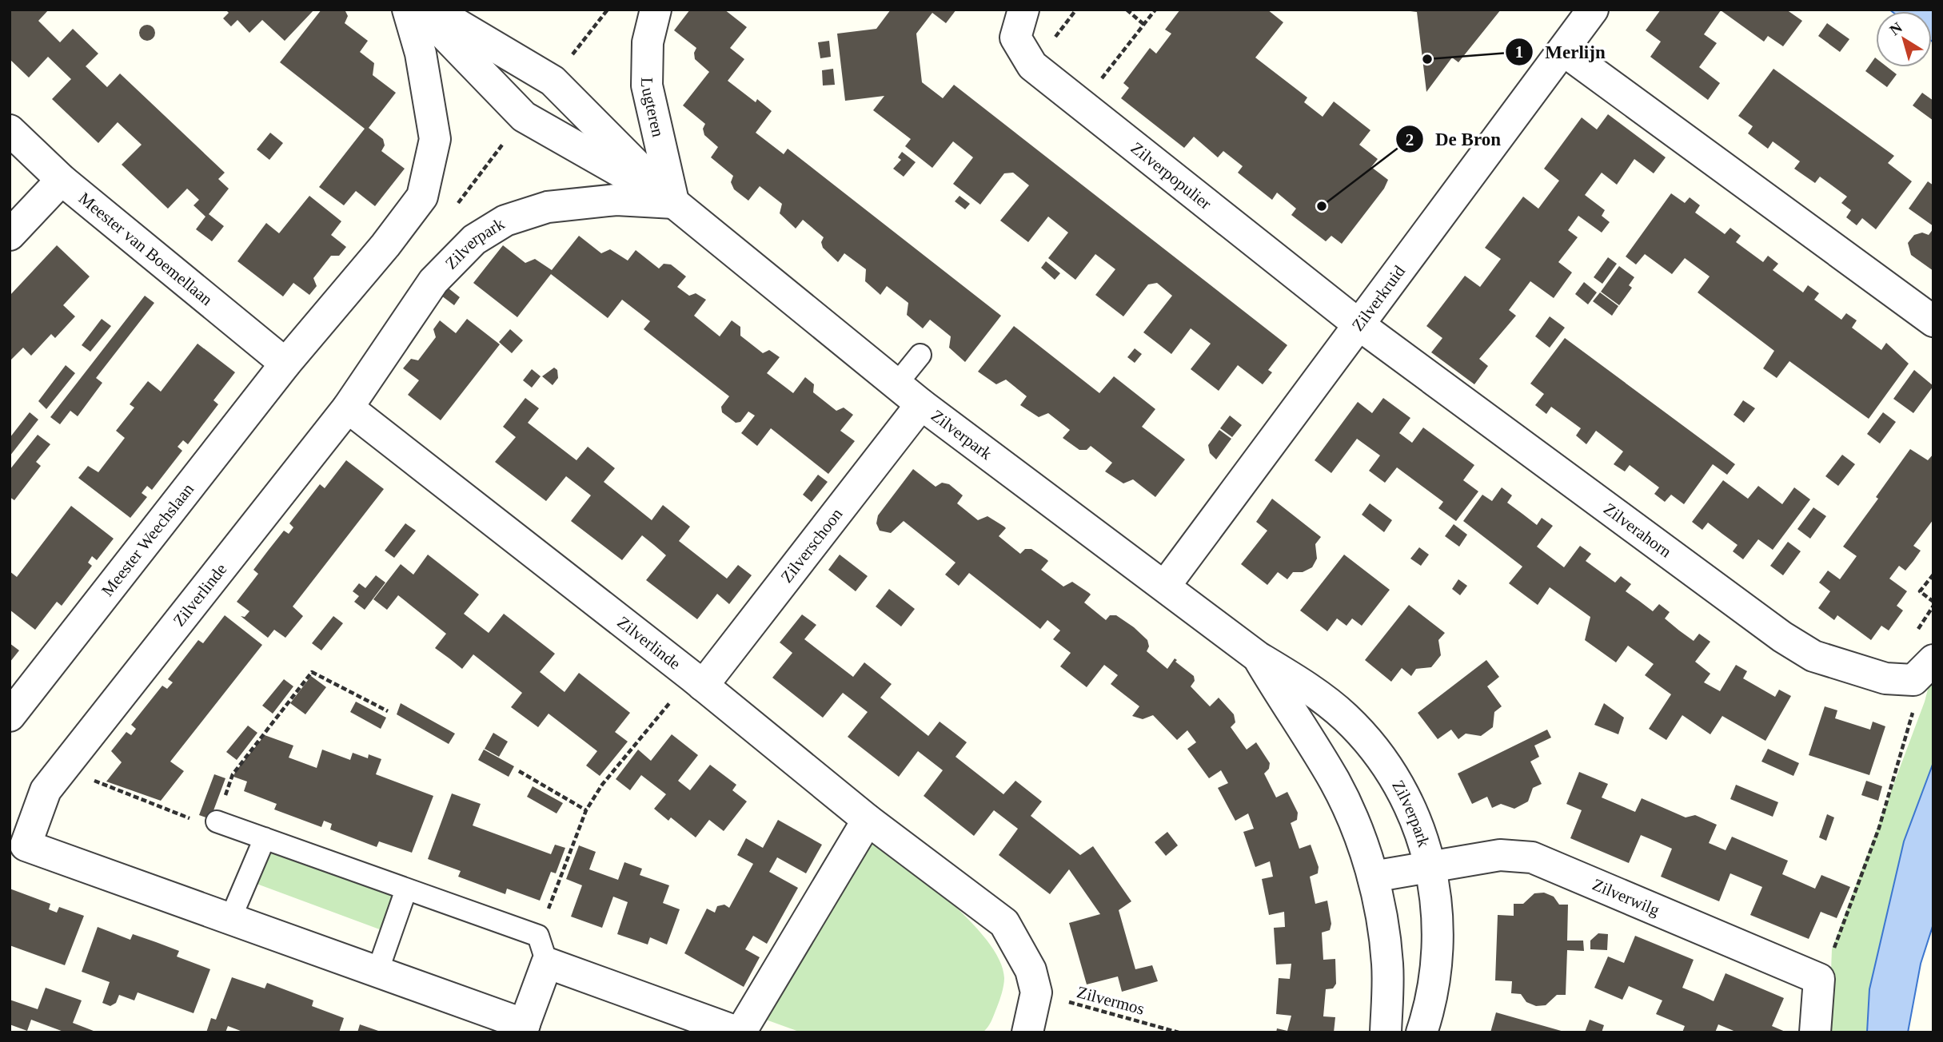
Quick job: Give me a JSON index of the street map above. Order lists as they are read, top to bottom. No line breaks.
{"streets":{"street":["Lugteren","Zilverpopulier","Zilverpark","Meester van Boemellaan","Zilverkruid","Zilverahorn","Meester Weechslaan","Zilverschoon","Zilverlinde","Zilverwilg"],"path":["Zilvermos"]},"crossings":[["Lugteren","Zilverpark"],["Zilverpopulier","Zilverkruid"],["Zilverpopulier","Zilverahorn"],["Zilverpark","Zilverkruid"],["Zilverpark","Zilverschoon"],["Zilverpark","Zilverlinde"],["Zilverpark","Zilverwilg"],["Meester van Boemellaan","Meester Weechslaan"],["Zilverkruid","Zilverahorn"],["Zilverschoon","Zilverlinde"],["Zilverlinde","Zilvermos"]],"places":["Merlijn","De Bron"],"north":"top left"}
